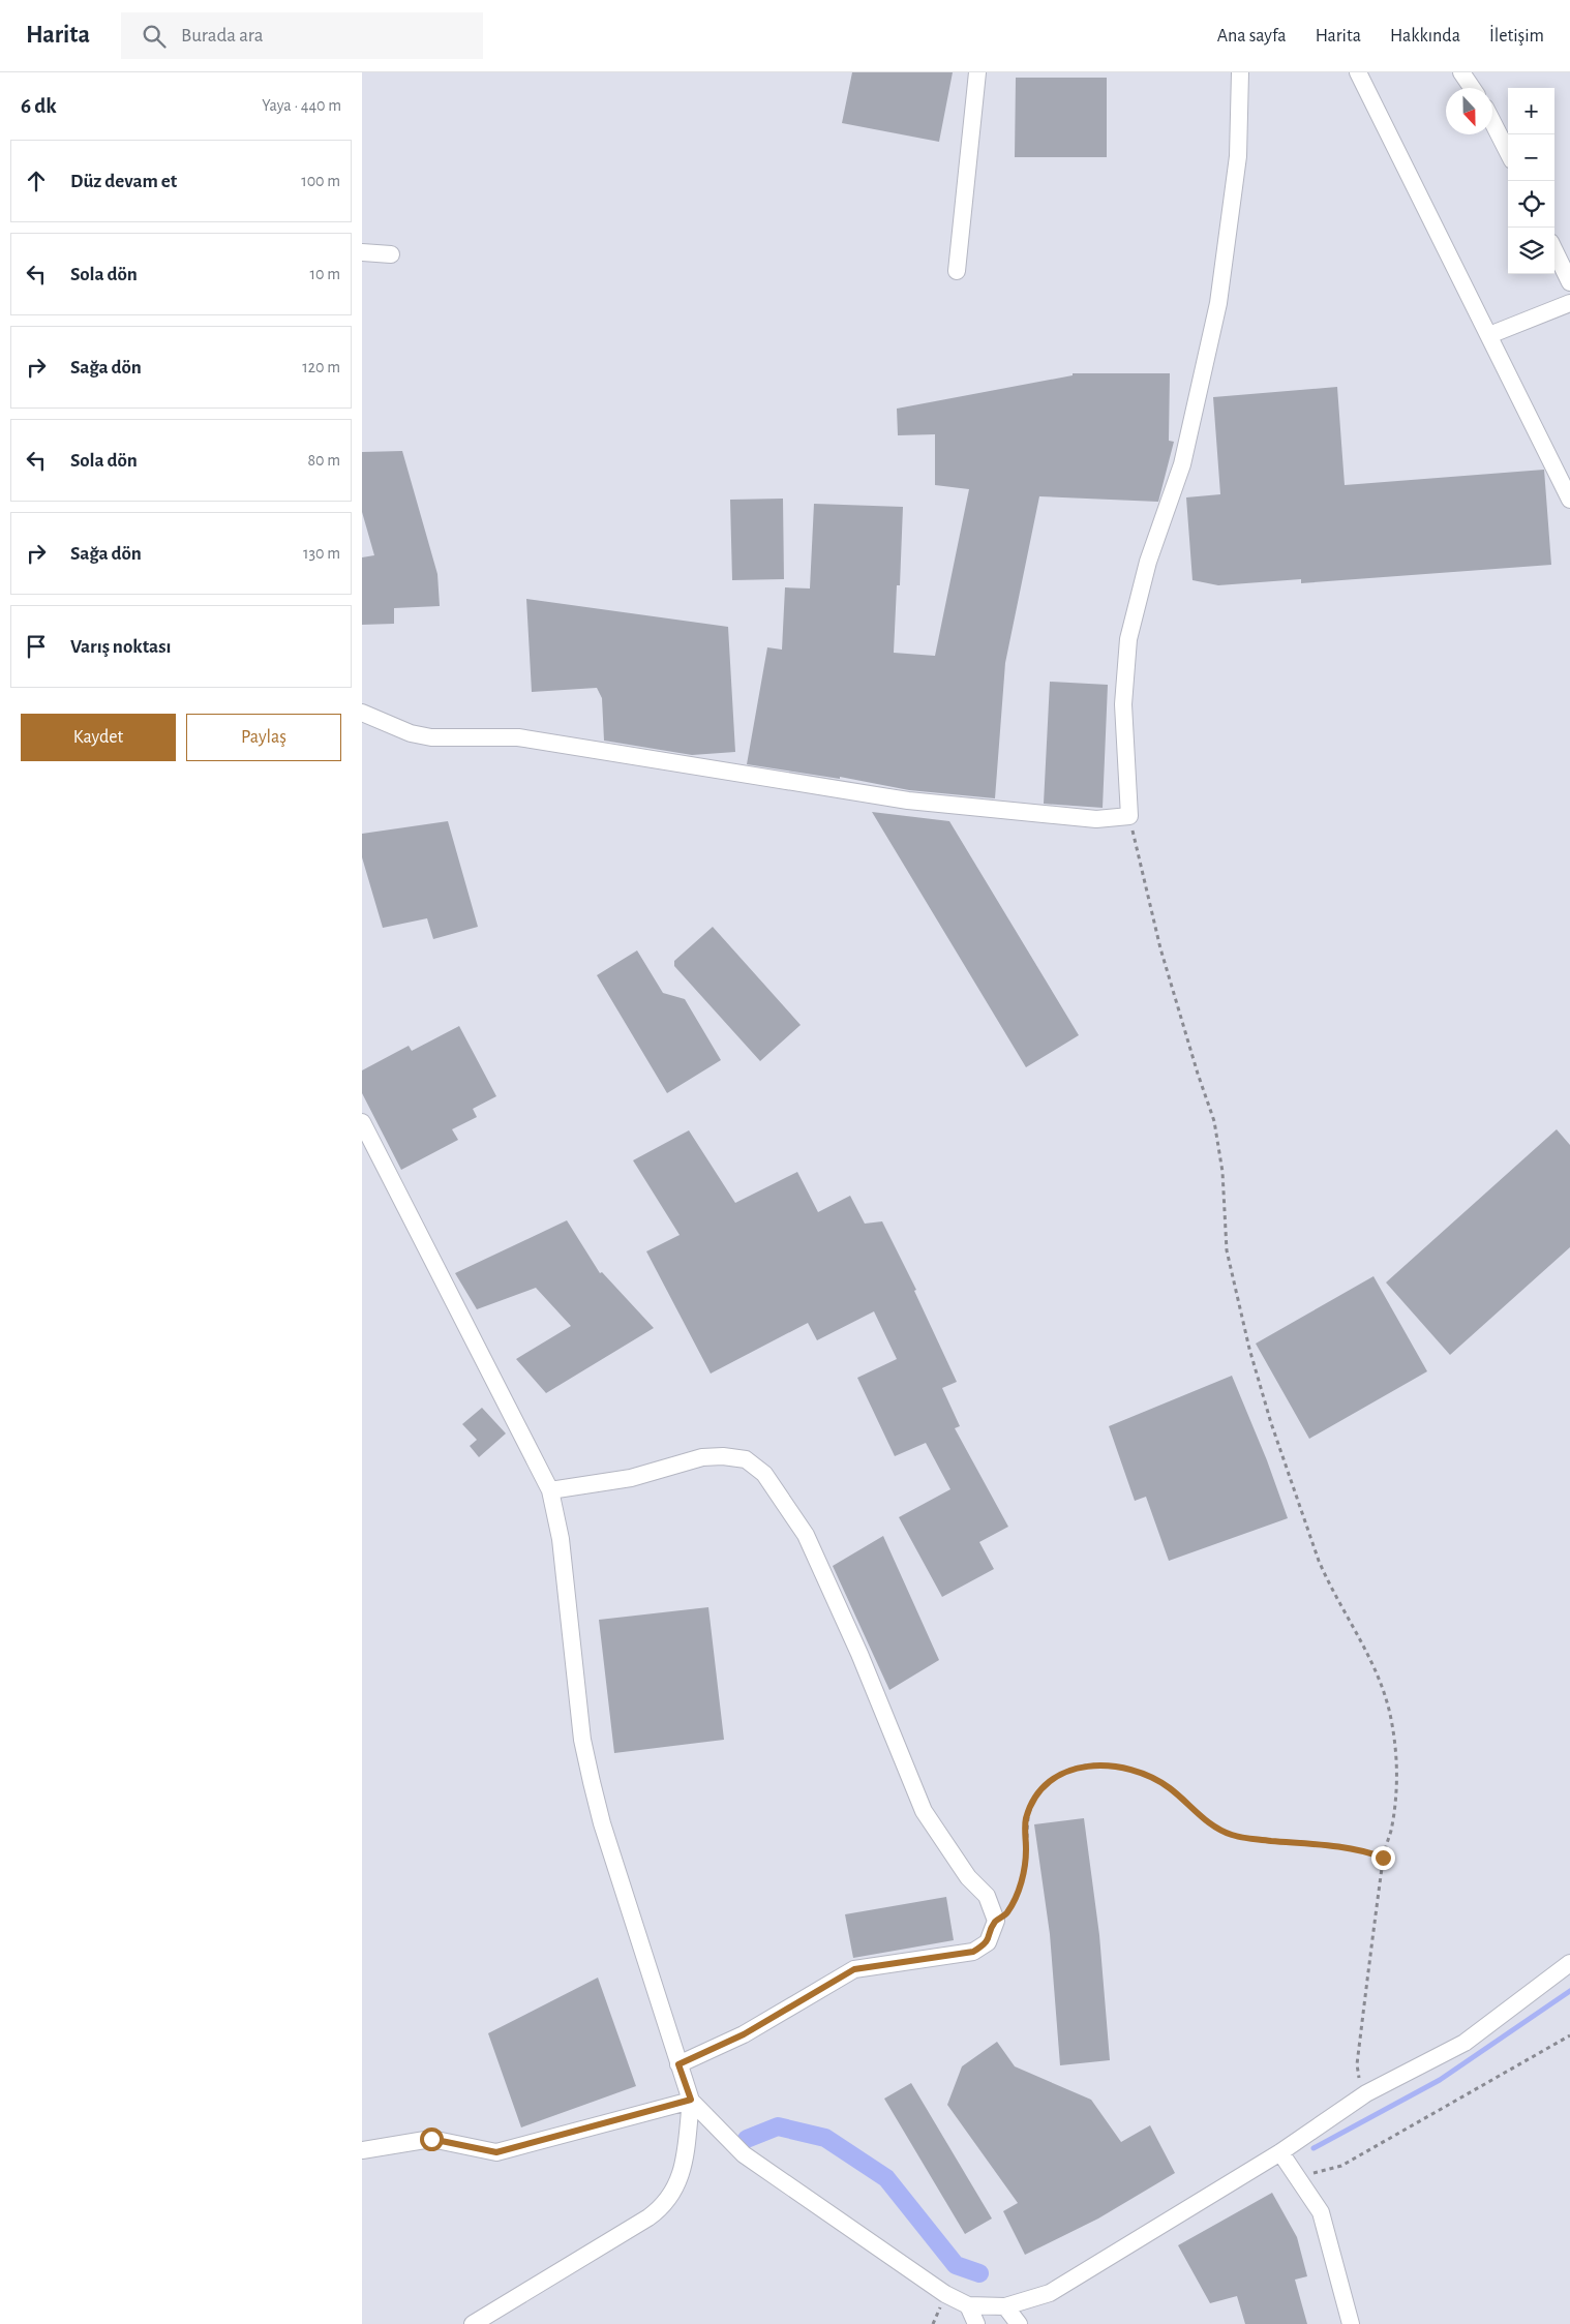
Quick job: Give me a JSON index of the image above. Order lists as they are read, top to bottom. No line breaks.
{"north":"bottom","page":{"header":"Harita","search":"Burada ara","nav":["Ana sayfa","Harita","Hakkında","İletişim"],"heading":["6 dk","Yaya · 440 m"],"map_buttons":["+","−"],"list":[["Düz devam et","100 m"],["Sola dön","10 m"],["Sağa dön","120 m"],["Sola dön","80 m"],["Sağa dön","130 m"],"Varış noktası"],"buttons":["Kaydet","Paylaş"]}}
